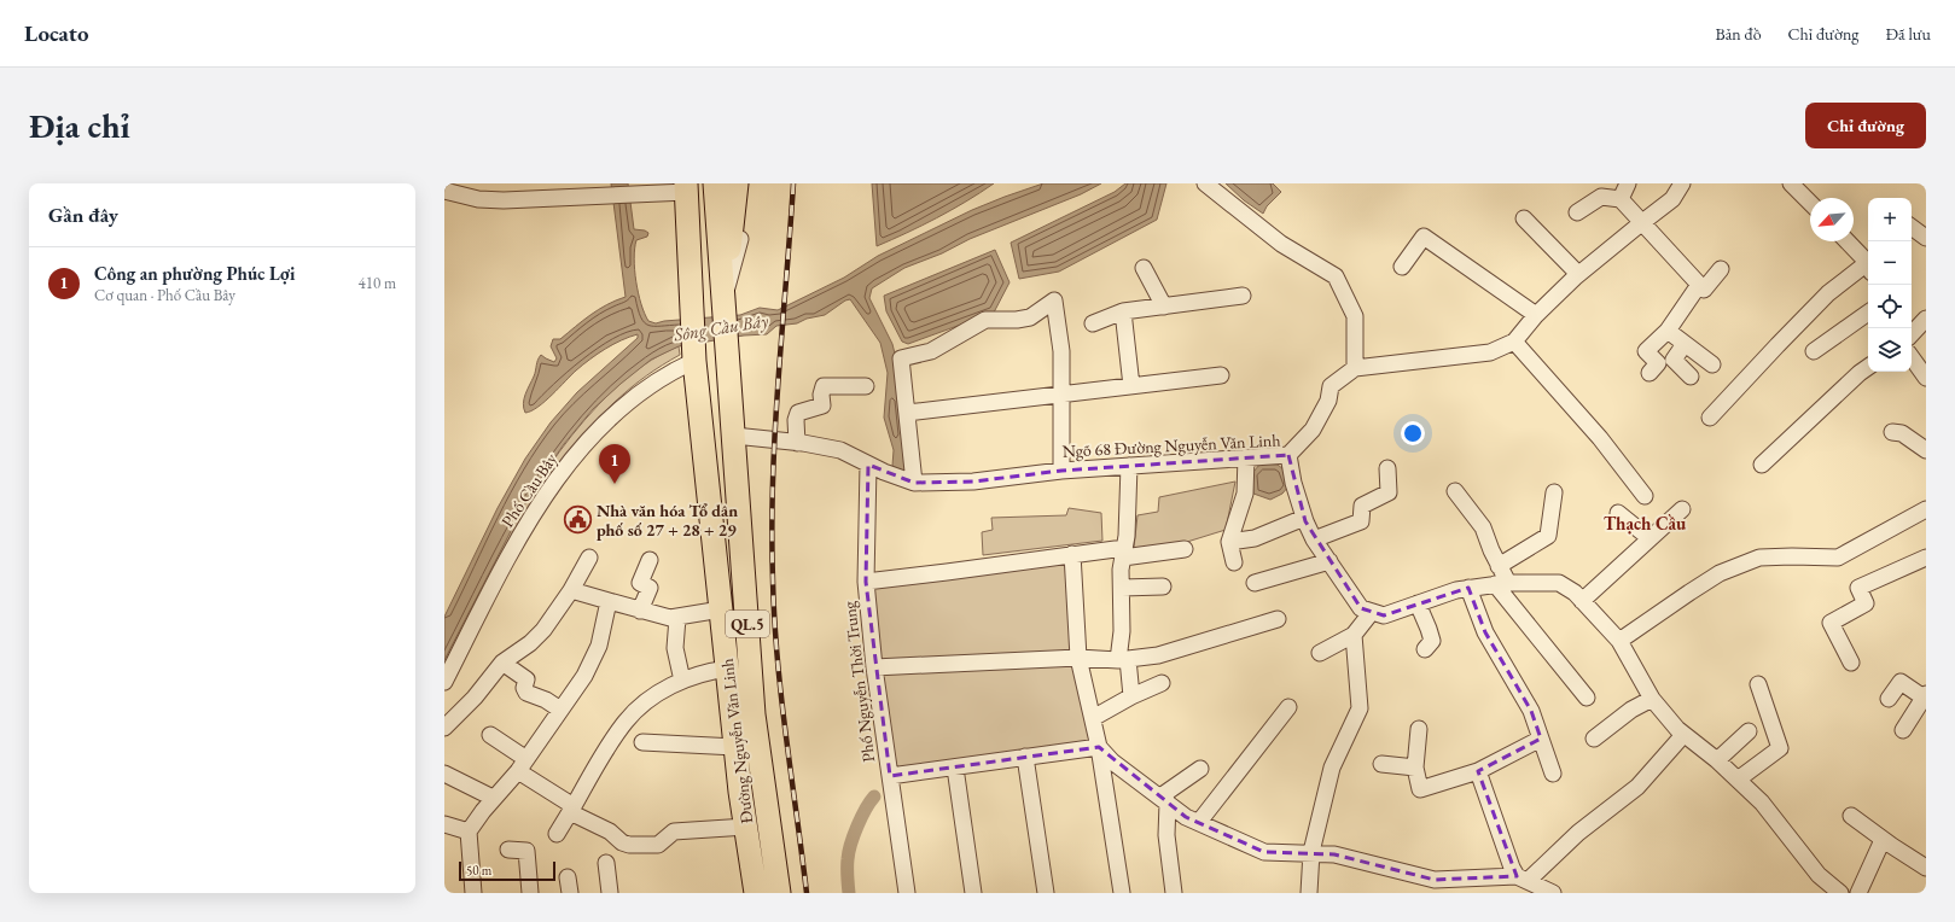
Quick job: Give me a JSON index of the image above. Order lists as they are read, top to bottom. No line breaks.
{"streets":{"highway":["QL.5","Đường Nguyễn Văn Linh"],"street":["Ngõ 68 Đường Nguyễn Văn Linh","Phố Cầu Bây","Phố Nguyễn Thời Trung"]},"crossings":[["Ngõ 68 Đường Nguyễn Văn Linh","Phố Nguyễn Thời Trung"],["Ngõ 68 Đường Nguyễn Văn Linh","Đường Nguyễn Văn Linh"],["Phố Cầu Bây","Đường Nguyễn Văn Linh"]],"districts":["Thạch Cầu"],"water":["Sông Cầu Bây"],"places":{"public building":["Nhà văn hóa Tổ dân phố số 27 + 28 + 29"]},"scale_bar":"50 m","north":"bottom left","page":{"header":"Locato","nav":["Bản đồ","Chỉ đường","Đã lưu"],"buttons":"Chỉ đường","title":"Địa chỉ","heading":"Gần đây","map_buttons":["+","−"],"list":[{"mark":"1","name":"Công an phường Phúc Lợi","note":"Cơ quan · Phố Cầu Bây","value":"410 m"}],"pins":"1","scale":"50 m"}}
